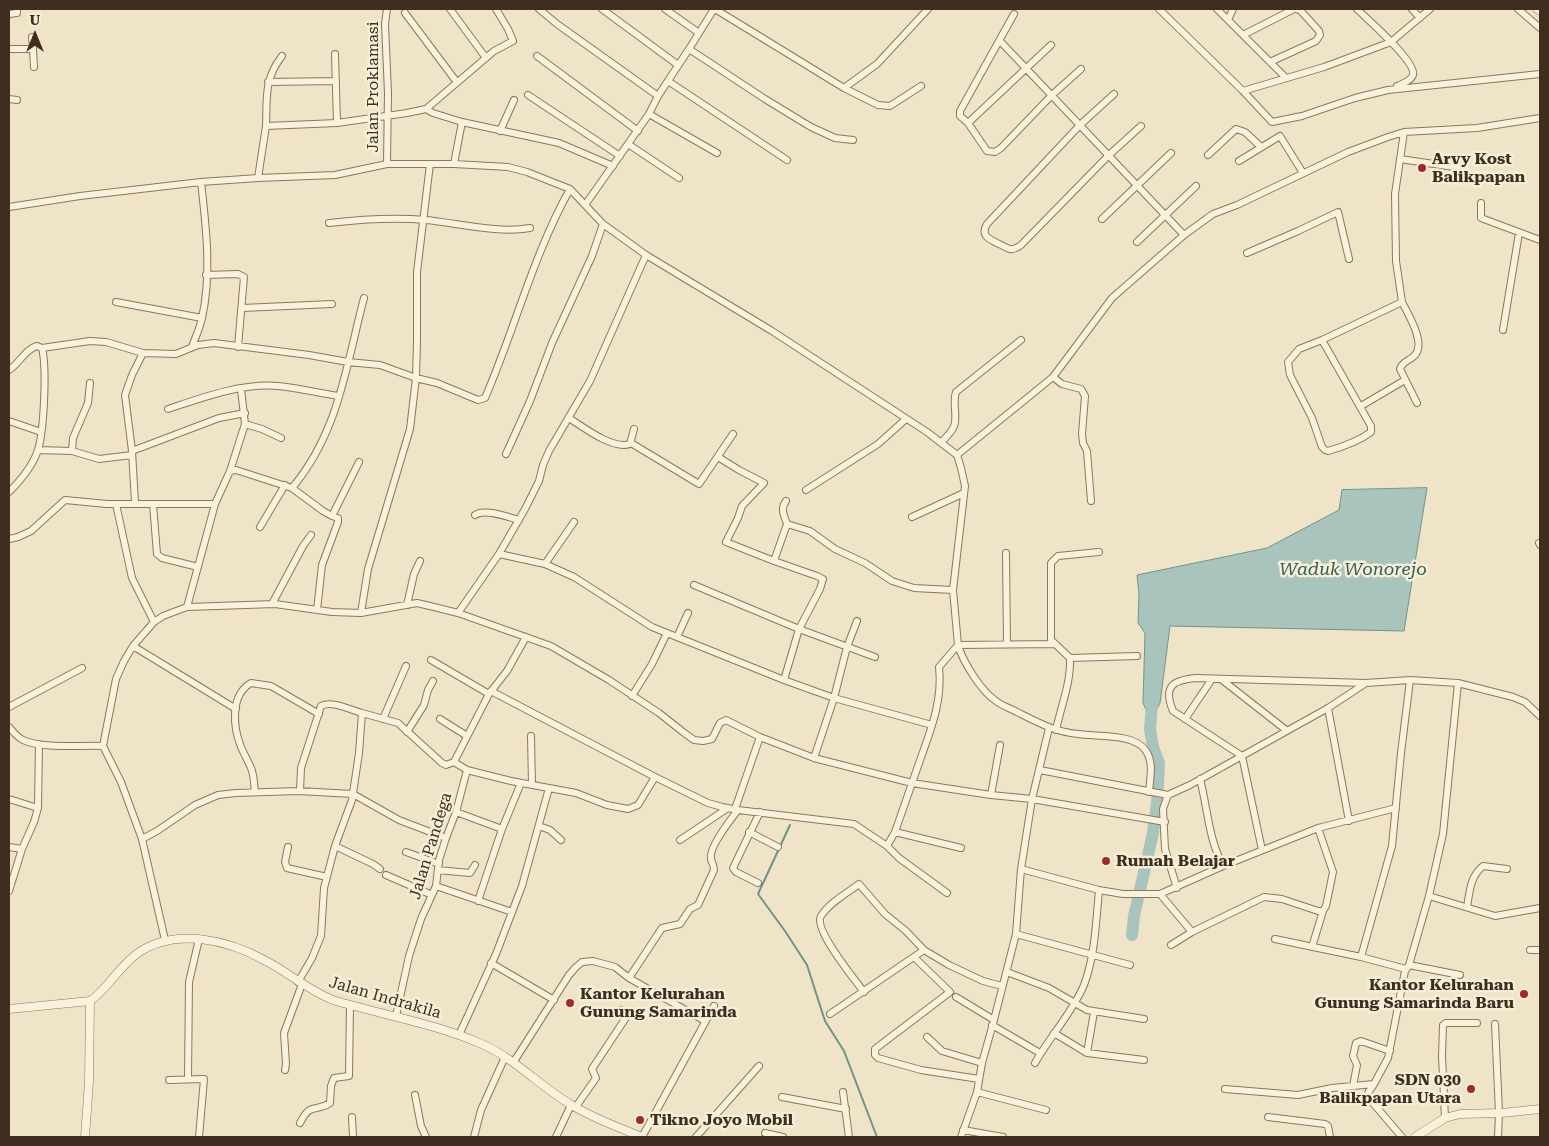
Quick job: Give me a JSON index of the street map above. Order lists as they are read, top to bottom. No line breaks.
{"streets":{"street":["Jalan Proklamasi","Jalan Pandega","Jalan Indrakila"]},"crossings":[["Jalan Pandega","Jalan Indrakila"]],"water":["Waduk Wonorejo"],"places":["Arvy Kost Balikpapan","Rumah Belajar","Kantor Kelurahan Gunung Samarinda Baru","Kantor Kelurahan Gunung Samarinda","SDN 030 Balikpapan Utara","Tikno Joyo Mobil"],"north":"top"}
